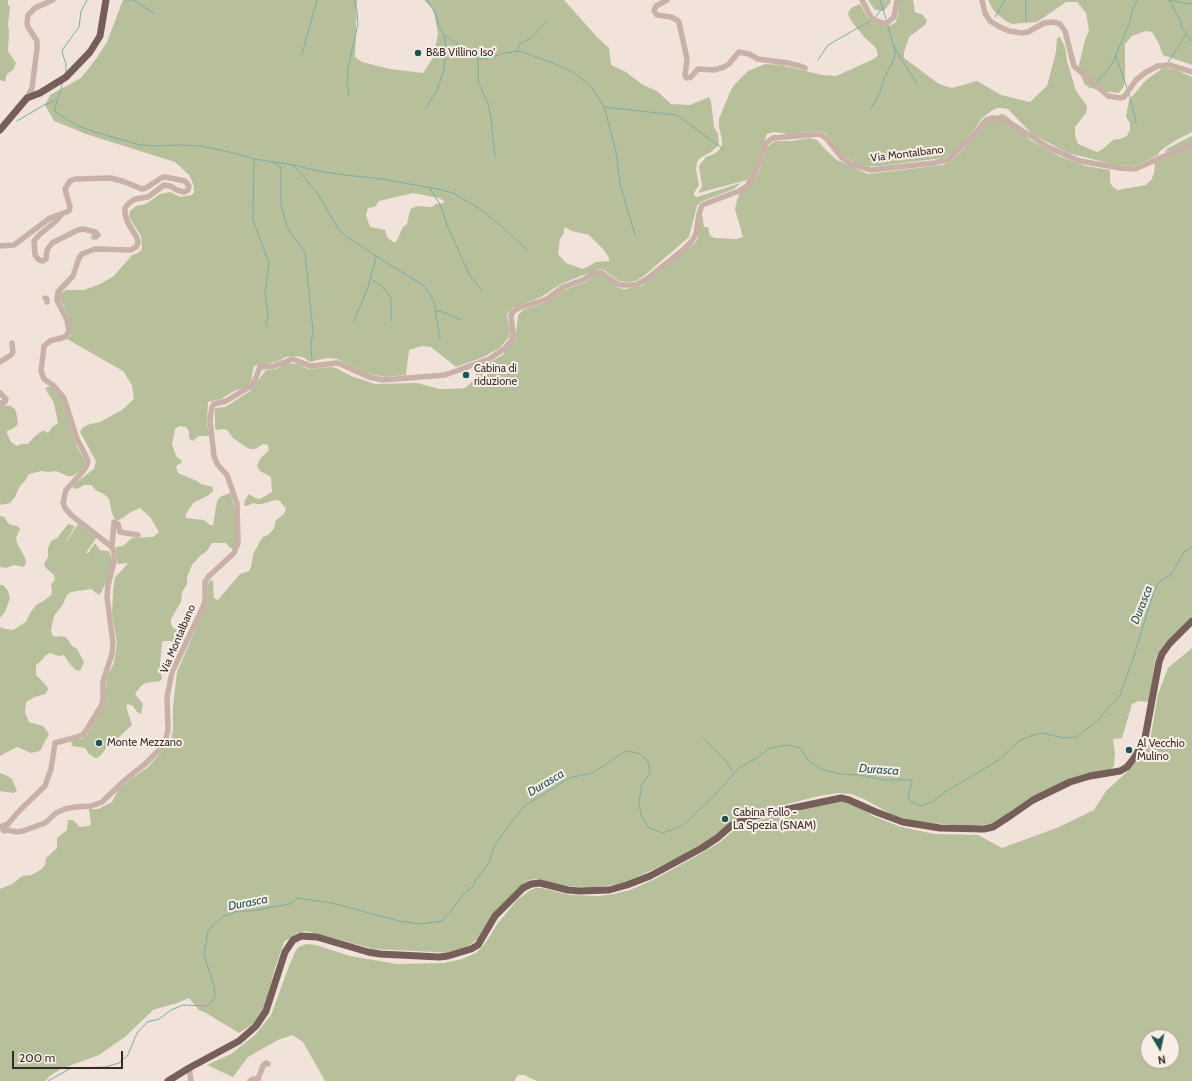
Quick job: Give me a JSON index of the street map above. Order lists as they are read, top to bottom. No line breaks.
{"streets":{"street":["Via Montalbano"]},"water":["Durasca"],"places":["B&B Villino Iso'","Cabina di riduzione","Monte Mezzano","Al Vecchio Mulino","Cabina Follo - La Spezia (SNAM)"],"scale_bar":"200 m","north":"bottom"}
